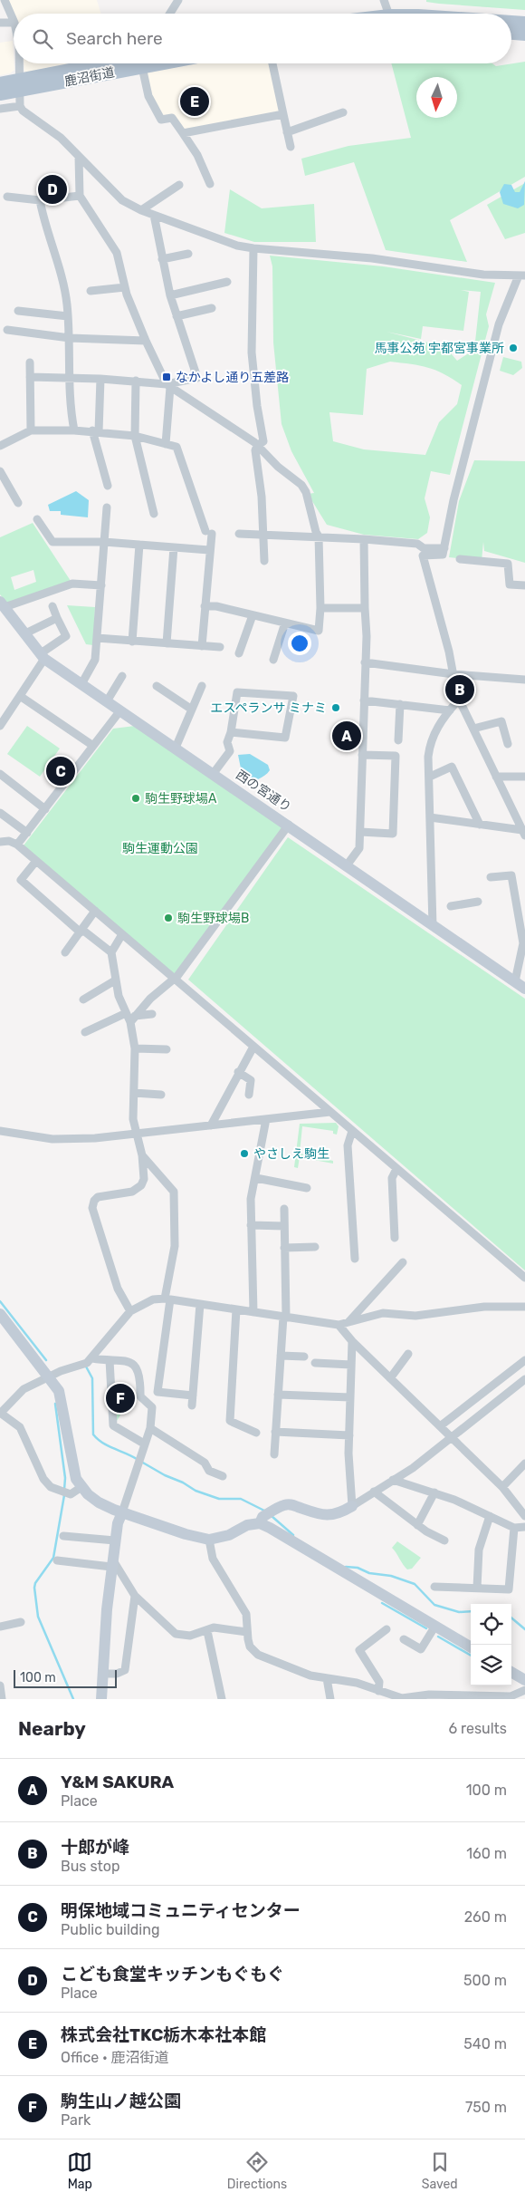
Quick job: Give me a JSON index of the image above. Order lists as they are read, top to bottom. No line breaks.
{"streets":{"main road":["鹿沼街道"],"street":["西の宮通り"]},"parks":["駒生運動公園"],"places":{"other":["馬事公苑 宇都宮事業所","エスペランサ ミナミ","駒生野球場A","駒生野球場B","やさしえ駒生"],"transit":["なかよし通り五差路"]},"scale_bar":"100 m","north":"bottom","page":{"search":"Search here","pins":["E","D","B","A","C","F"],"scale":"100 m","heading":["Nearby","6 results"],"list":[{"mark":"A","name":"Y&M SAKURA","note":"Place","value":"100 m"},{"mark":"B","name":"十郎が峰","note":"Bus stop","value":"160 m"},{"mark":"C","name":"明保地域コミュニティセンター","note":"Public building","value":"260 m"},{"mark":"D","name":"こども食堂キッチンもぐもぐ","note":"Place","value":"500 m"},{"mark":"E","name":"株式会社TKC栃木本社本館","note":"Office · 鹿沼街道","value":"540 m"},{"mark":"F","name":"駒生山ノ越公園","note":"Park","value":"750 m"}],"nav":["Map","Directions","Saved"]}}
